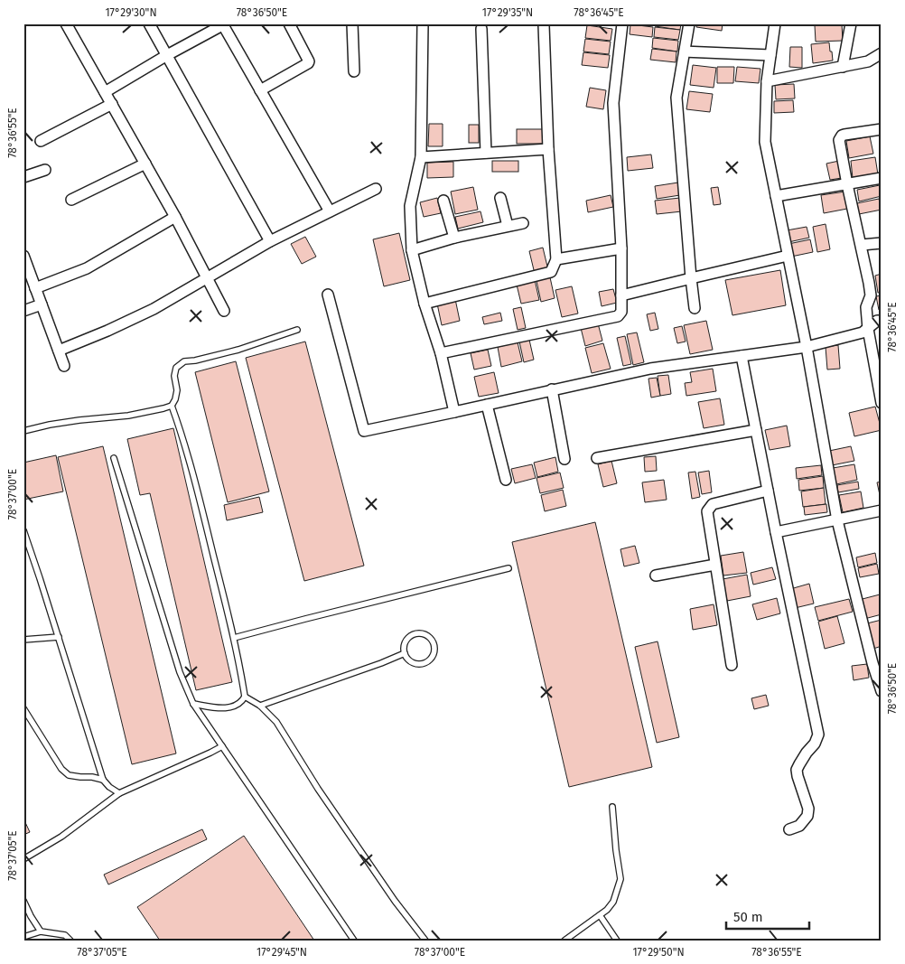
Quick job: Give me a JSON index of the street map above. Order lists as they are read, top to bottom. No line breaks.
{"scale_bar":"50 m","coordinates":["17°29'30\"N","78°36'50\"E","17°29'35\"N","78°36'45\"E","78°36'55\"E","78°37'00\"E","78°37'05\"E","17°29'45\"N","17°29'50\"N"]}
